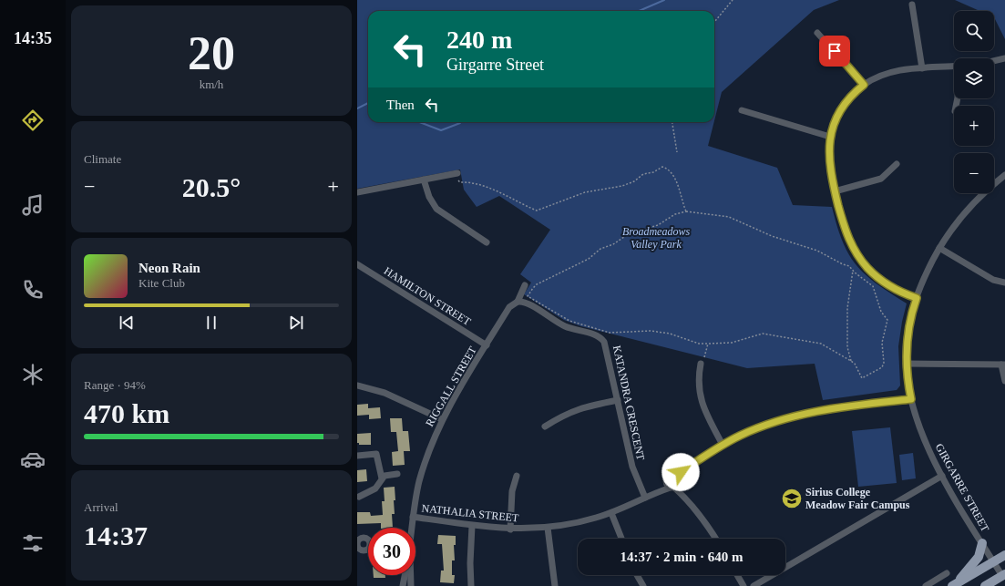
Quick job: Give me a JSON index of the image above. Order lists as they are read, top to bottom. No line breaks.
{"streets":{"street":["HAMILTON STREET","RIGGALL STREET","KATANDRA CRESCENT","GIRGARRE STREET","NATHALIA STREET"]},"crossings":[["HAMILTON STREET","RIGGALL STREET"],["RIGGALL STREET","KATANDRA CRESCENT"],["RIGGALL STREET","NATHALIA STREET"],["KATANDRA CRESCENT","NATHALIA STREET"]],"parks":["Broadmeadows Valley Park"],"places":{"school or university":["Sirius College Meadow Fair Campus"]},"page":{"tabs":"14:35","tile":[["20","km/h"],"Climate",["Range · 94%","470 km"],["Arrival","14:37"]],"map_buttons":["+","−"],"turn":["240 m","Girgarre Street"],"then":"Then","heat":["−","20.5°","+"],"song":["Neon Rain","Kite Club"],"limit":"30","trip":"14:37 · 2 min · 640 m"}}
